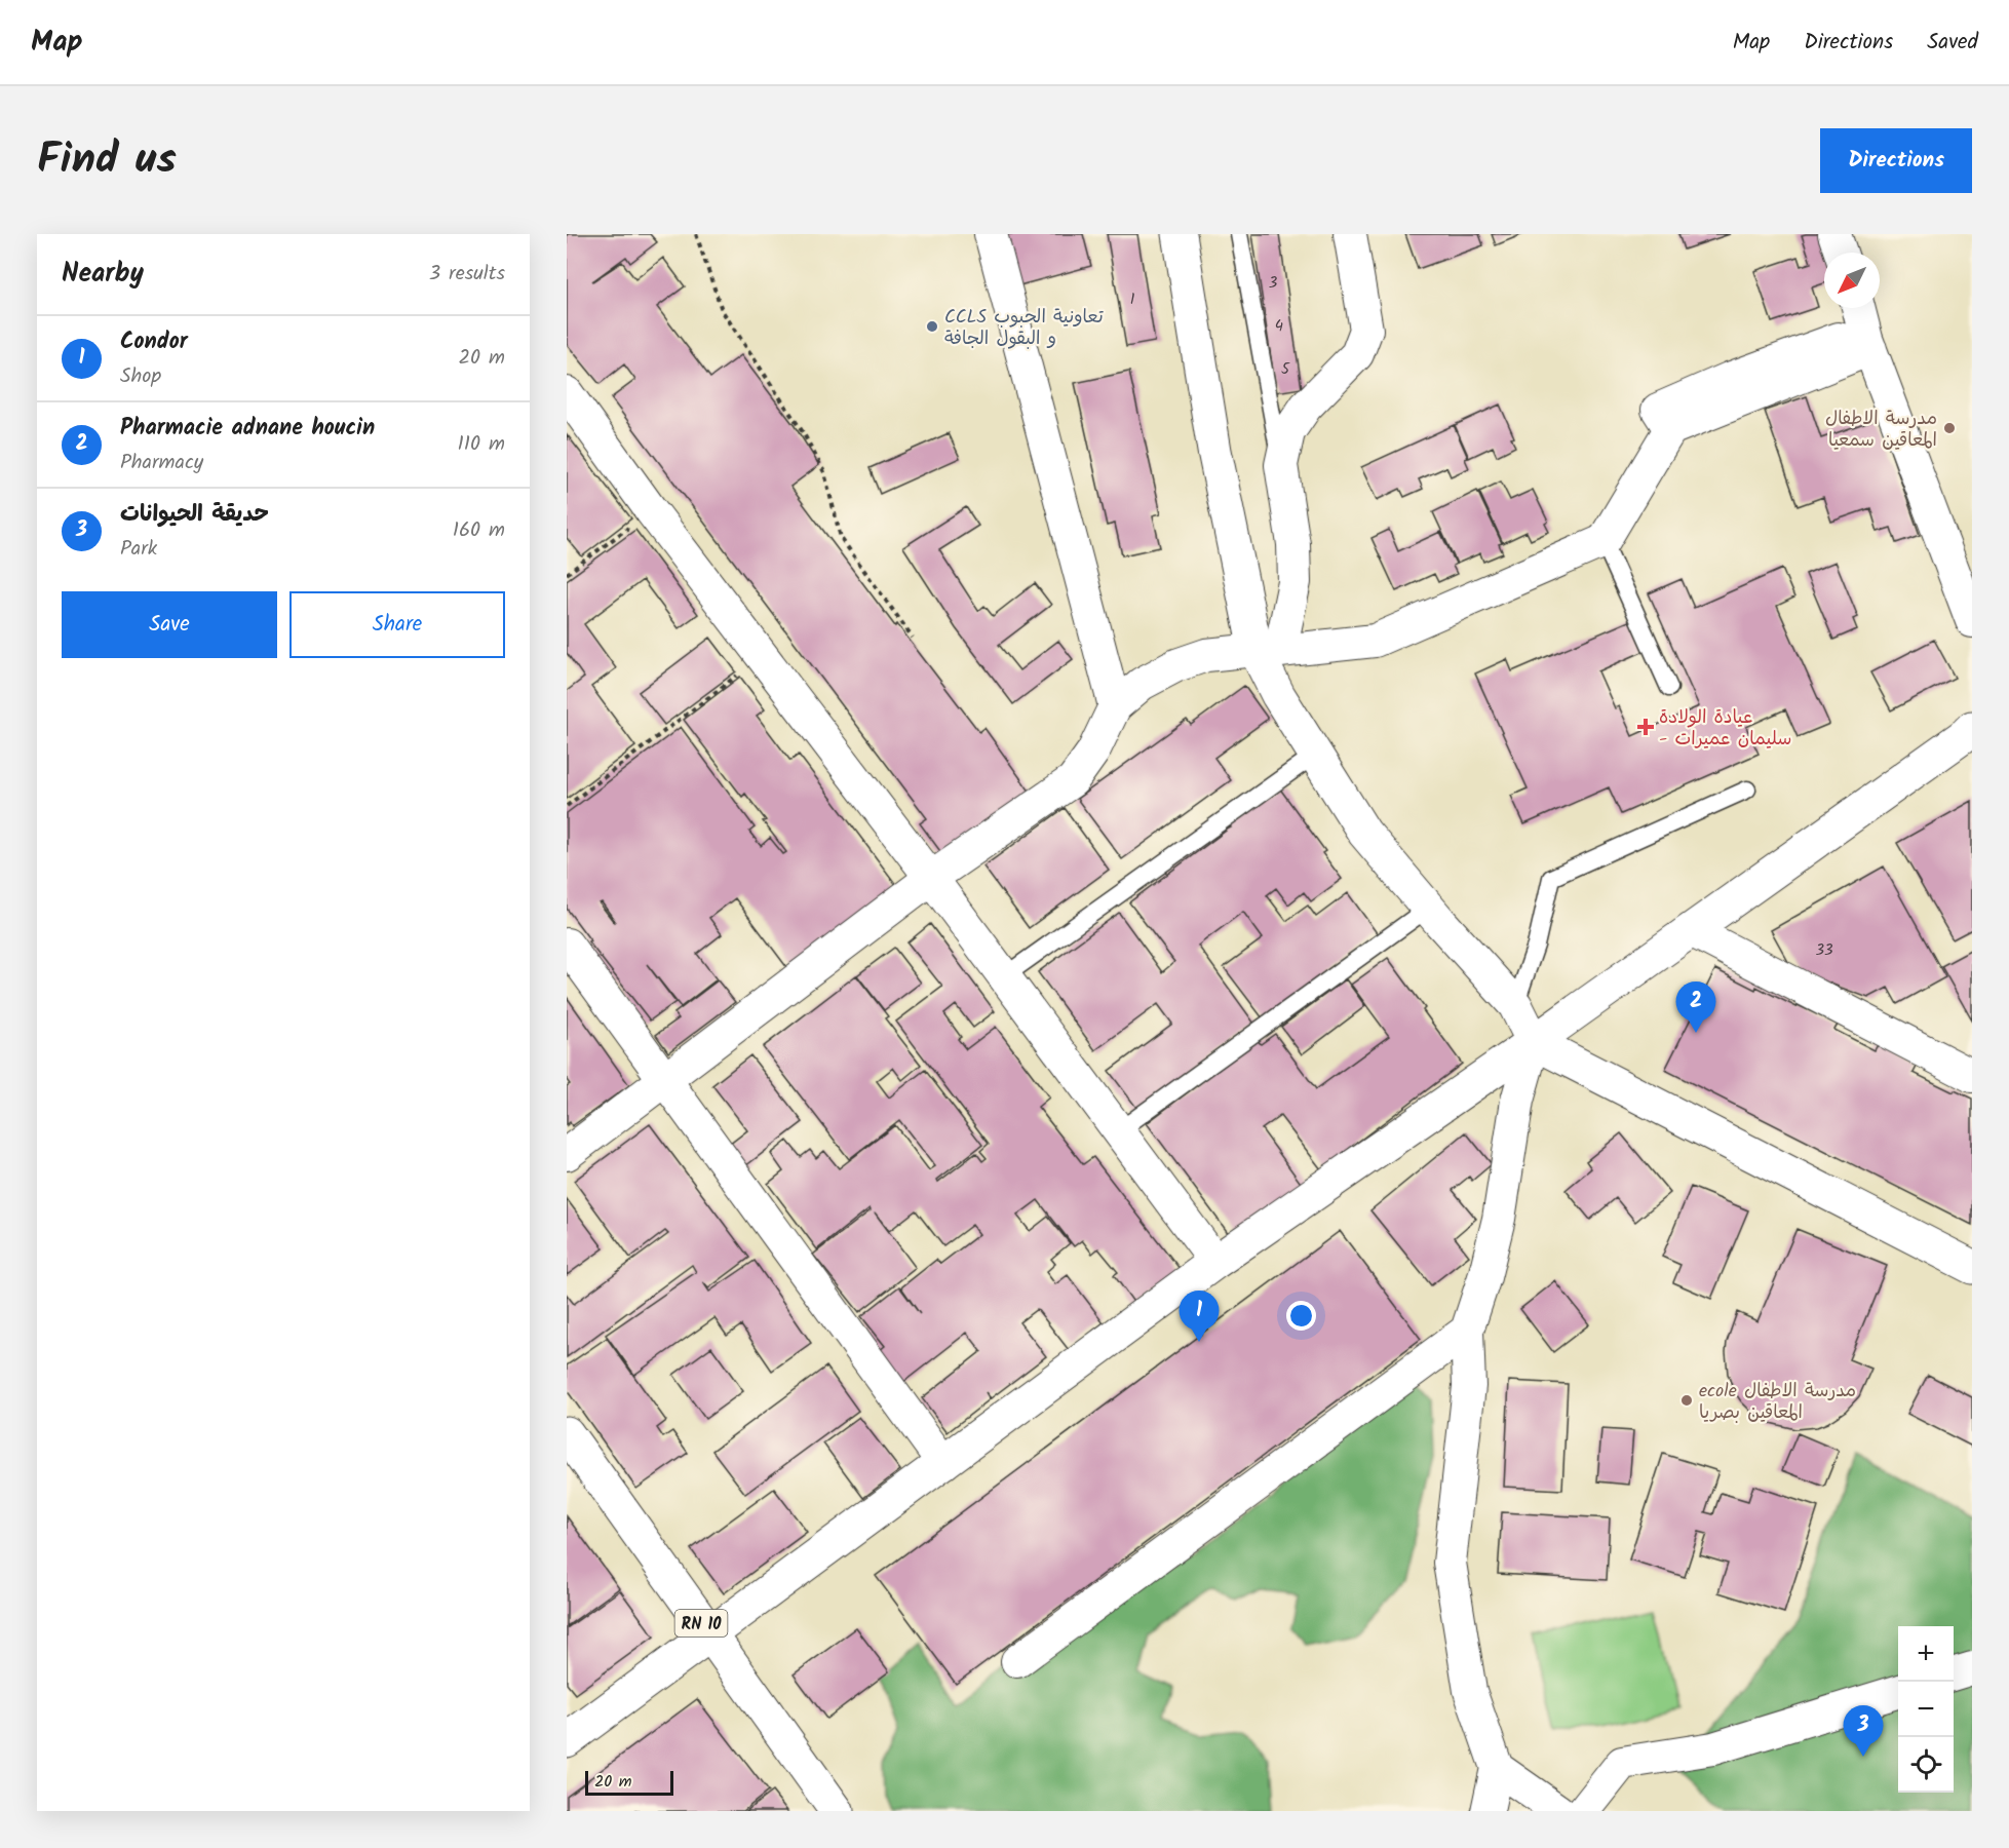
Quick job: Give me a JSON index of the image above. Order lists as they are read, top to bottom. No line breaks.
{"streets":{"street":["RN 10"]},"places":{"other":["CCLS تعاونية الحبوب و البقول الجافة","مدرسة الاطفال المعاقين سمعيا","ecole مدرسة الاطفال المعاقين بصريا"],"health":["عيادة الولادة - سليمان عميرات"]},"house_numbers":["3","1","4","5","33"],"scale_bar":"20 m","north":"bottom left","page":{"header":"Map","nav":["Map","Directions","Saved"],"title":"Find us","buttons":["Directions",["Save","Share"]],"heading":["Nearby","3 results"],"list":[{"mark":"1","name":"Condor","note":"Shop","value":"20 m"},{"mark":"2","name":"Pharmacie adnane houcin","note":"Pharmacy","value":"110 m"},{"mark":"3","name":"حديقة الحيوانات","note":"Park","value":"160 m"}],"pins":["2","1","3"],"map_buttons":["+","−"],"scale":"20 m"}}
